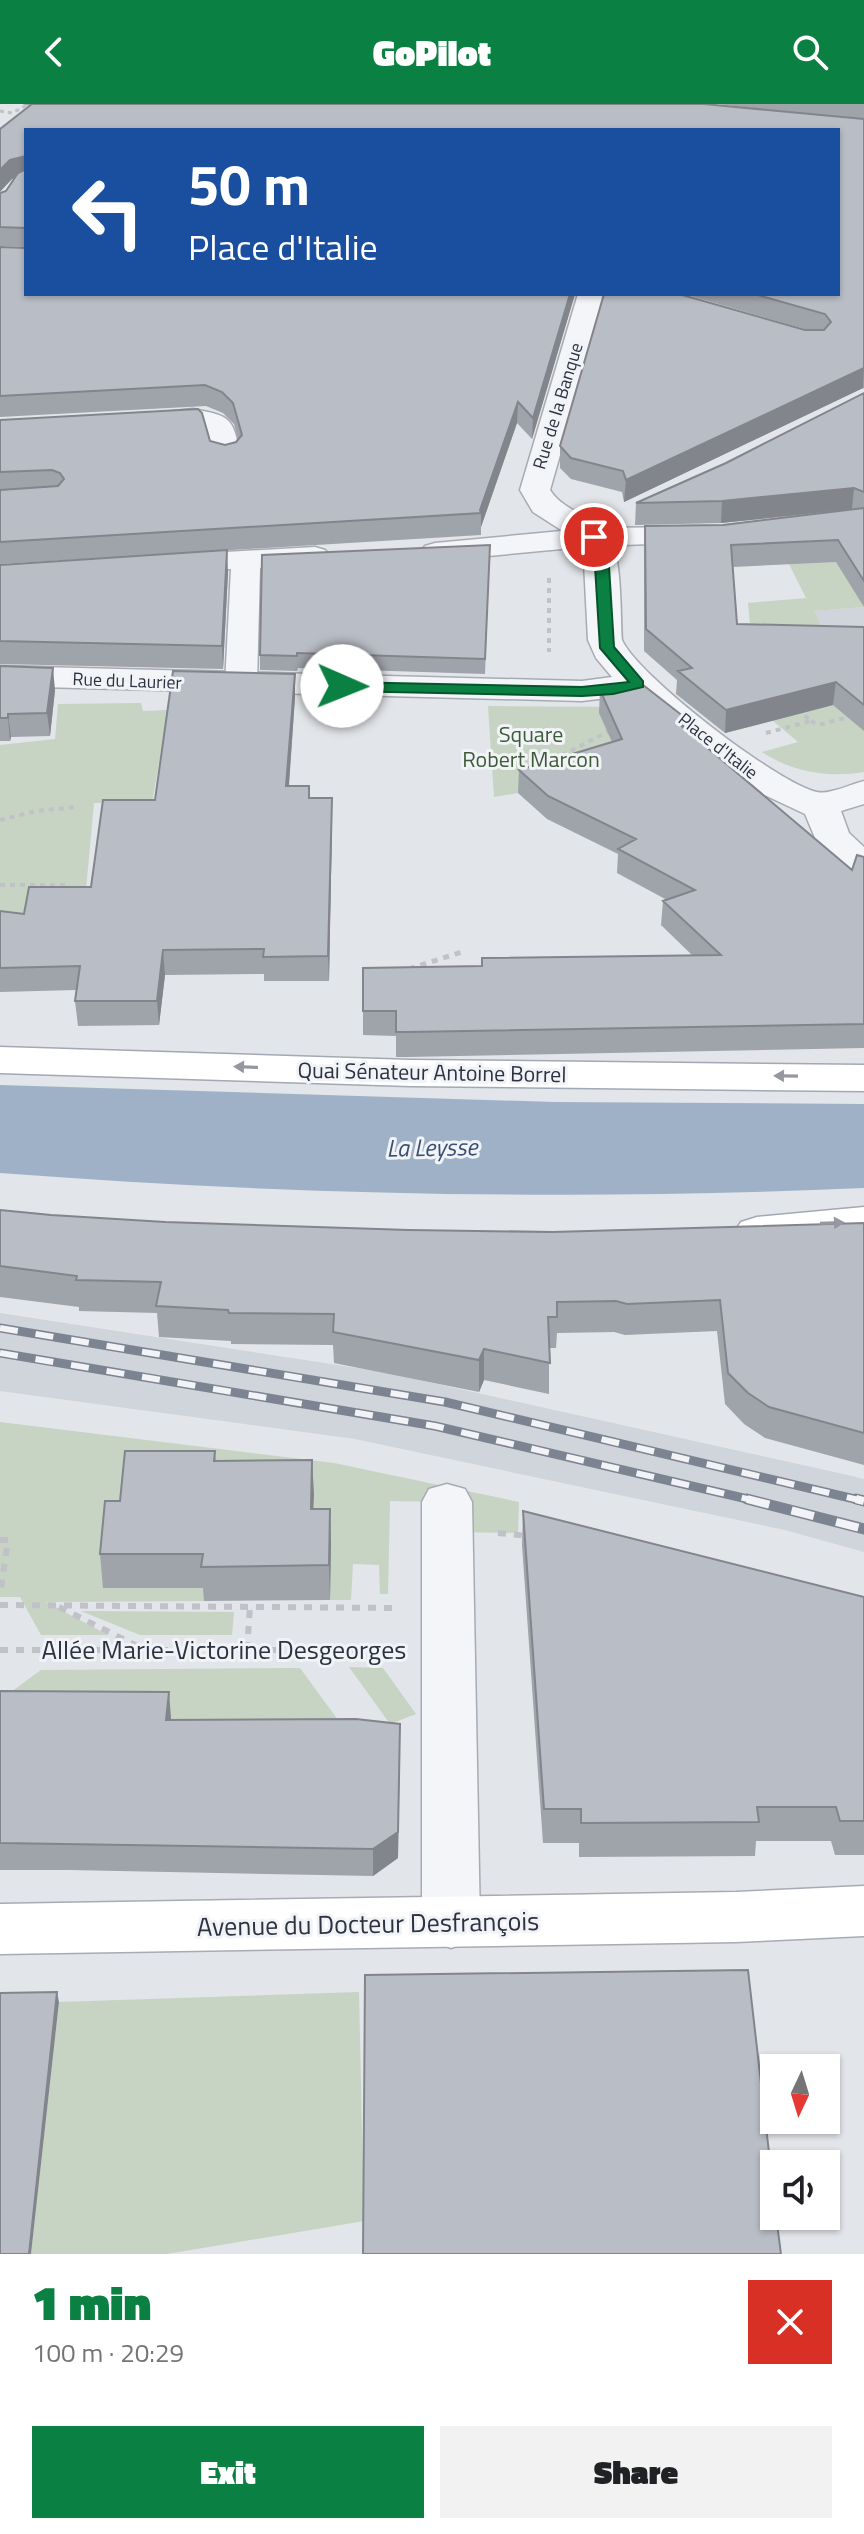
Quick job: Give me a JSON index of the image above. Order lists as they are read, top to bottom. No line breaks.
{"streets":{"main road":["Quai Sénateur Antoine Borrel","Avenue du Docteur Desfrançois"],"street":["Rue de la Banque","Rue du Laurier","Place d'Italie"],"path":["Allée Marie-Victorine Desgeorges"]},"crossings":[["Rue de la Banque","Place d'Italie"],["Rue du Laurier","Place d'Italie"]],"one_way":["Quai Sénateur Antoine Borrel"],"water":["La Leysse"],"parks":["Square Robert Marcon"],"north":"bottom","page":{"header":"GoPilot","turn":["50 m","Place d'Italie"],"heading":["1 min","100 m · 20:29"],"buttons":["Exit","Share"]}}
